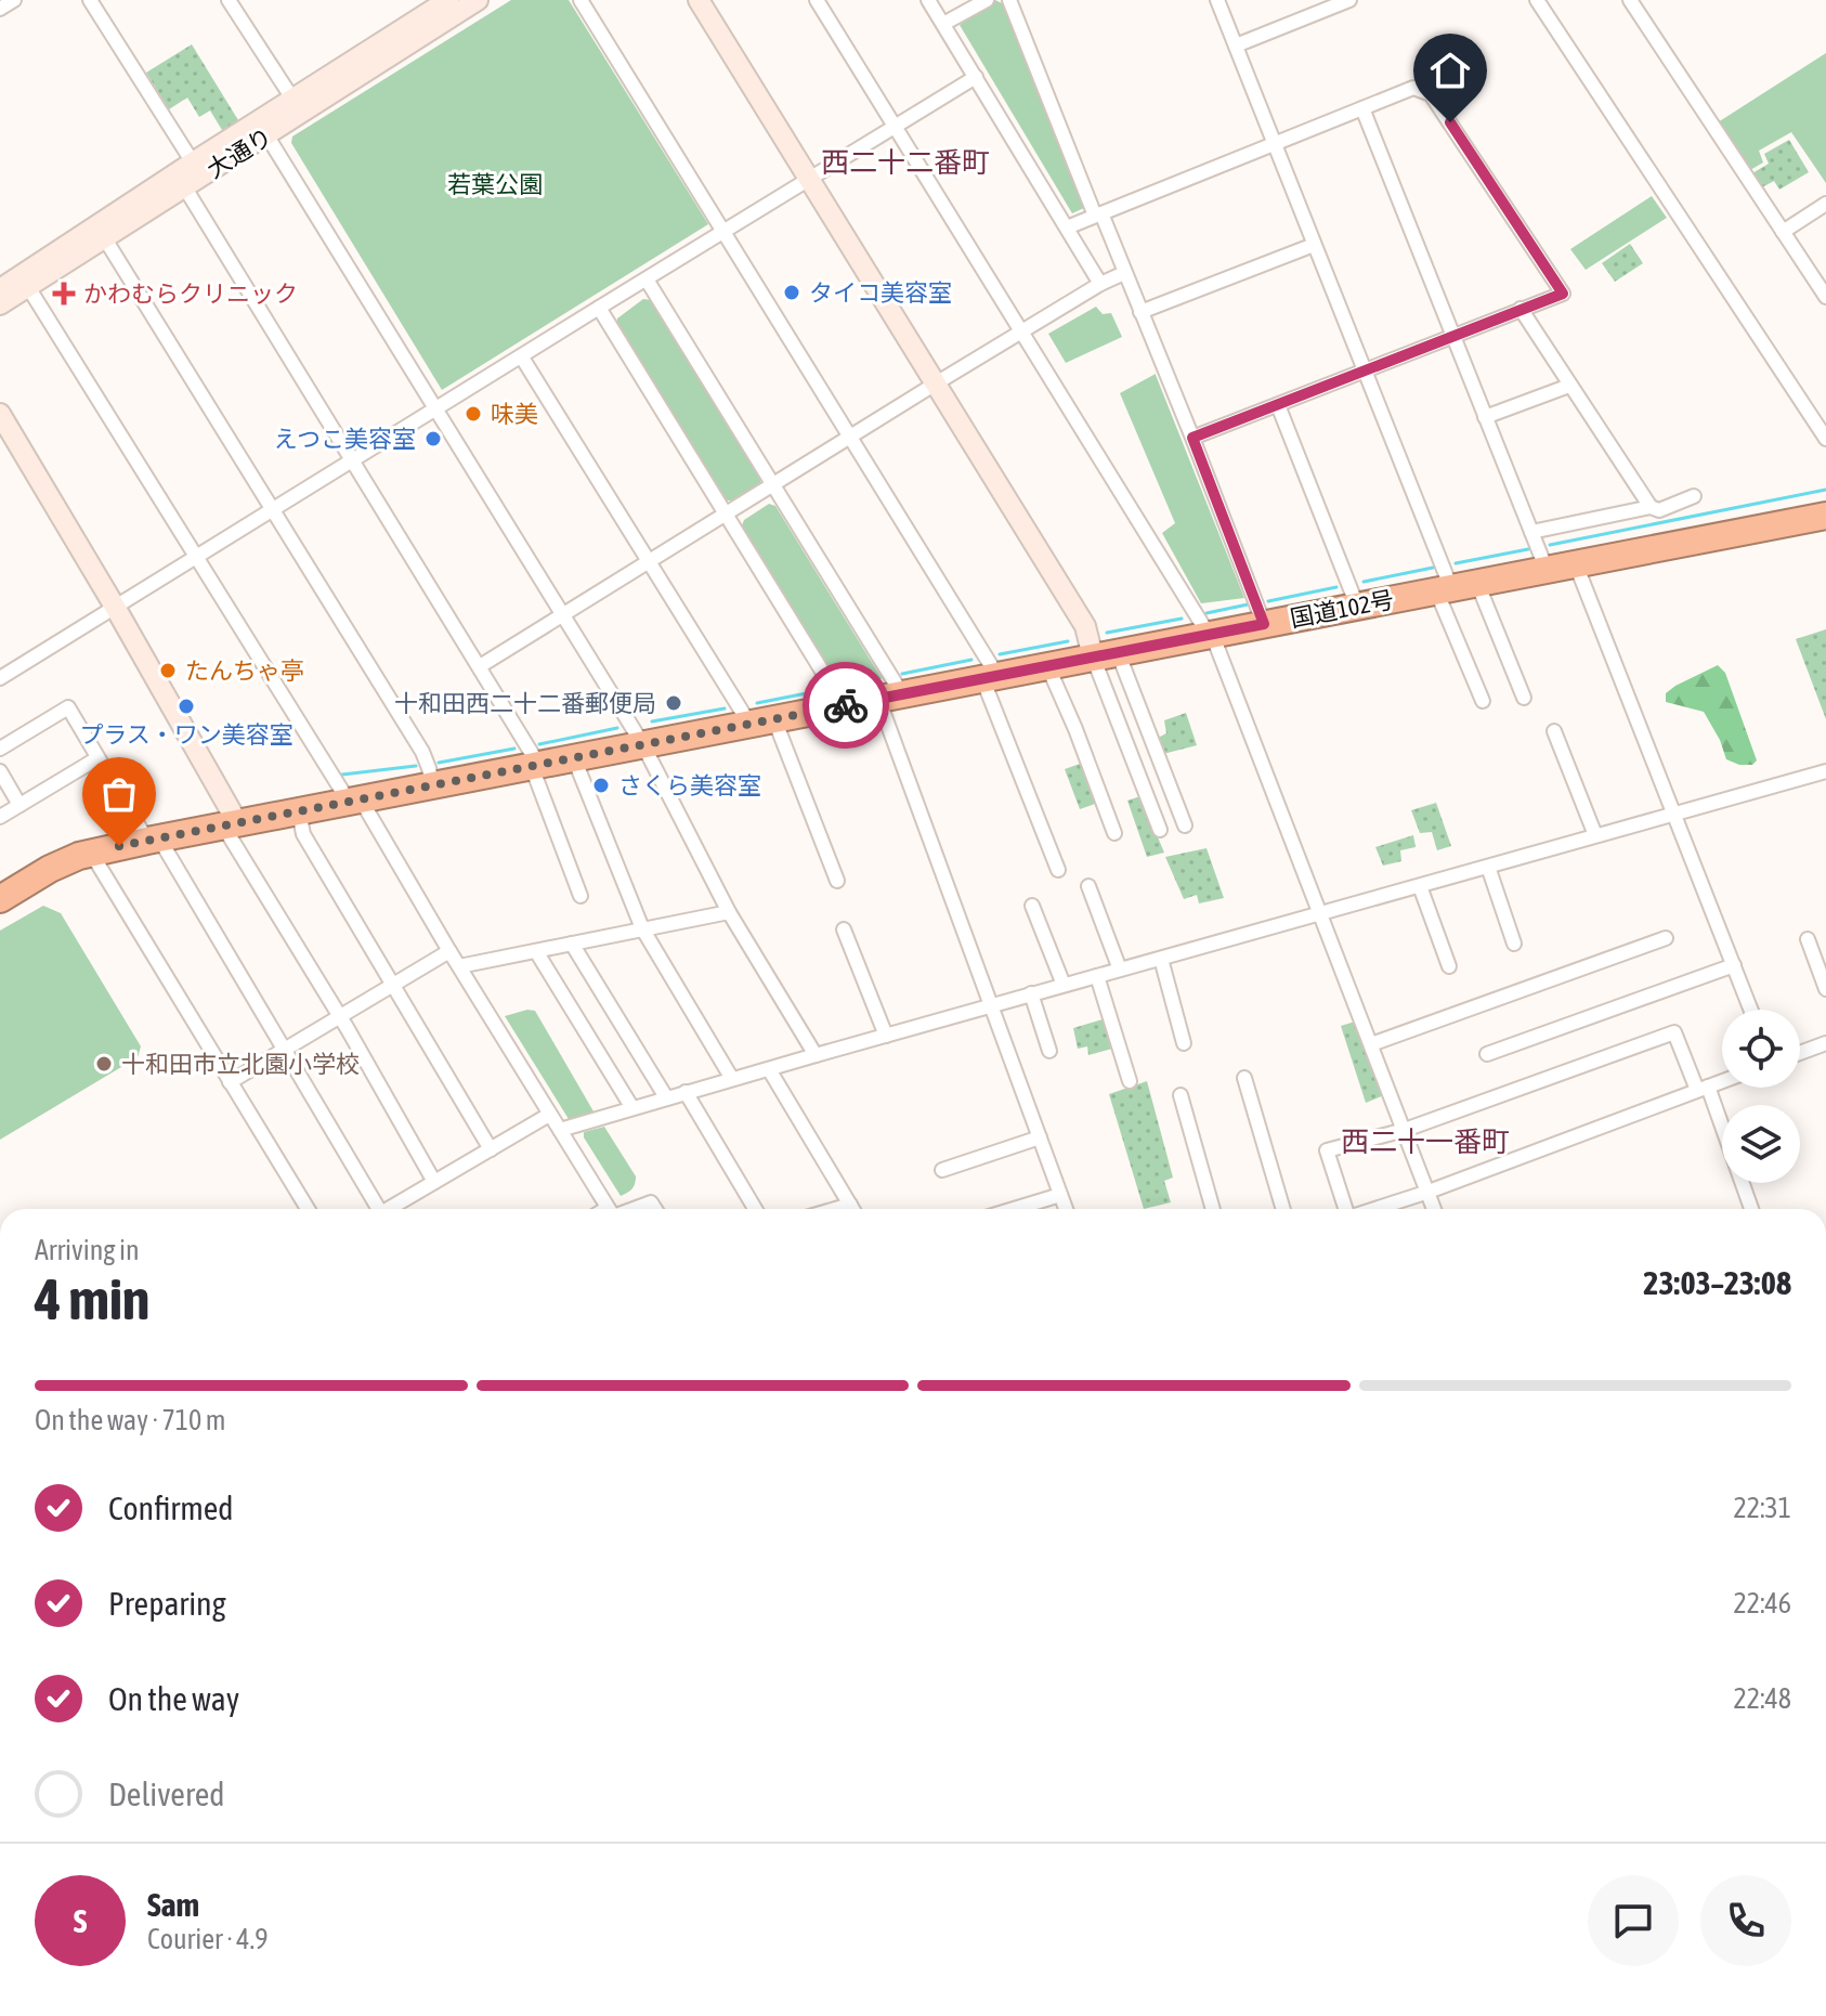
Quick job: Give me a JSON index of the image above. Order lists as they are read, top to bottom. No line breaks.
{"streets":{"highway":["国道102号"],"street":["大通り"]},"districts":["西二十二番町","西二十一番町"],"parks":["若葉公園"],"places":{"other":["タイコ美容室","味美","えつこ美容室","たんちゃ亭","十和田西二十二番郵便局","プラス・ワン美容室","さくら美容室","十和田市立北園小学校"],"health":["かわむらクリニック"]},"page":{"heading":["4 min","Arriving in","23:03–23:08"],"panel":["Sam","Courier · 4.9"],"bar":"On the way · 710 m","list":[["Confirmed","22:31"],["Preparing","22:46"],["On the way","22:48"],"Delivered"],"round":"S"}}
